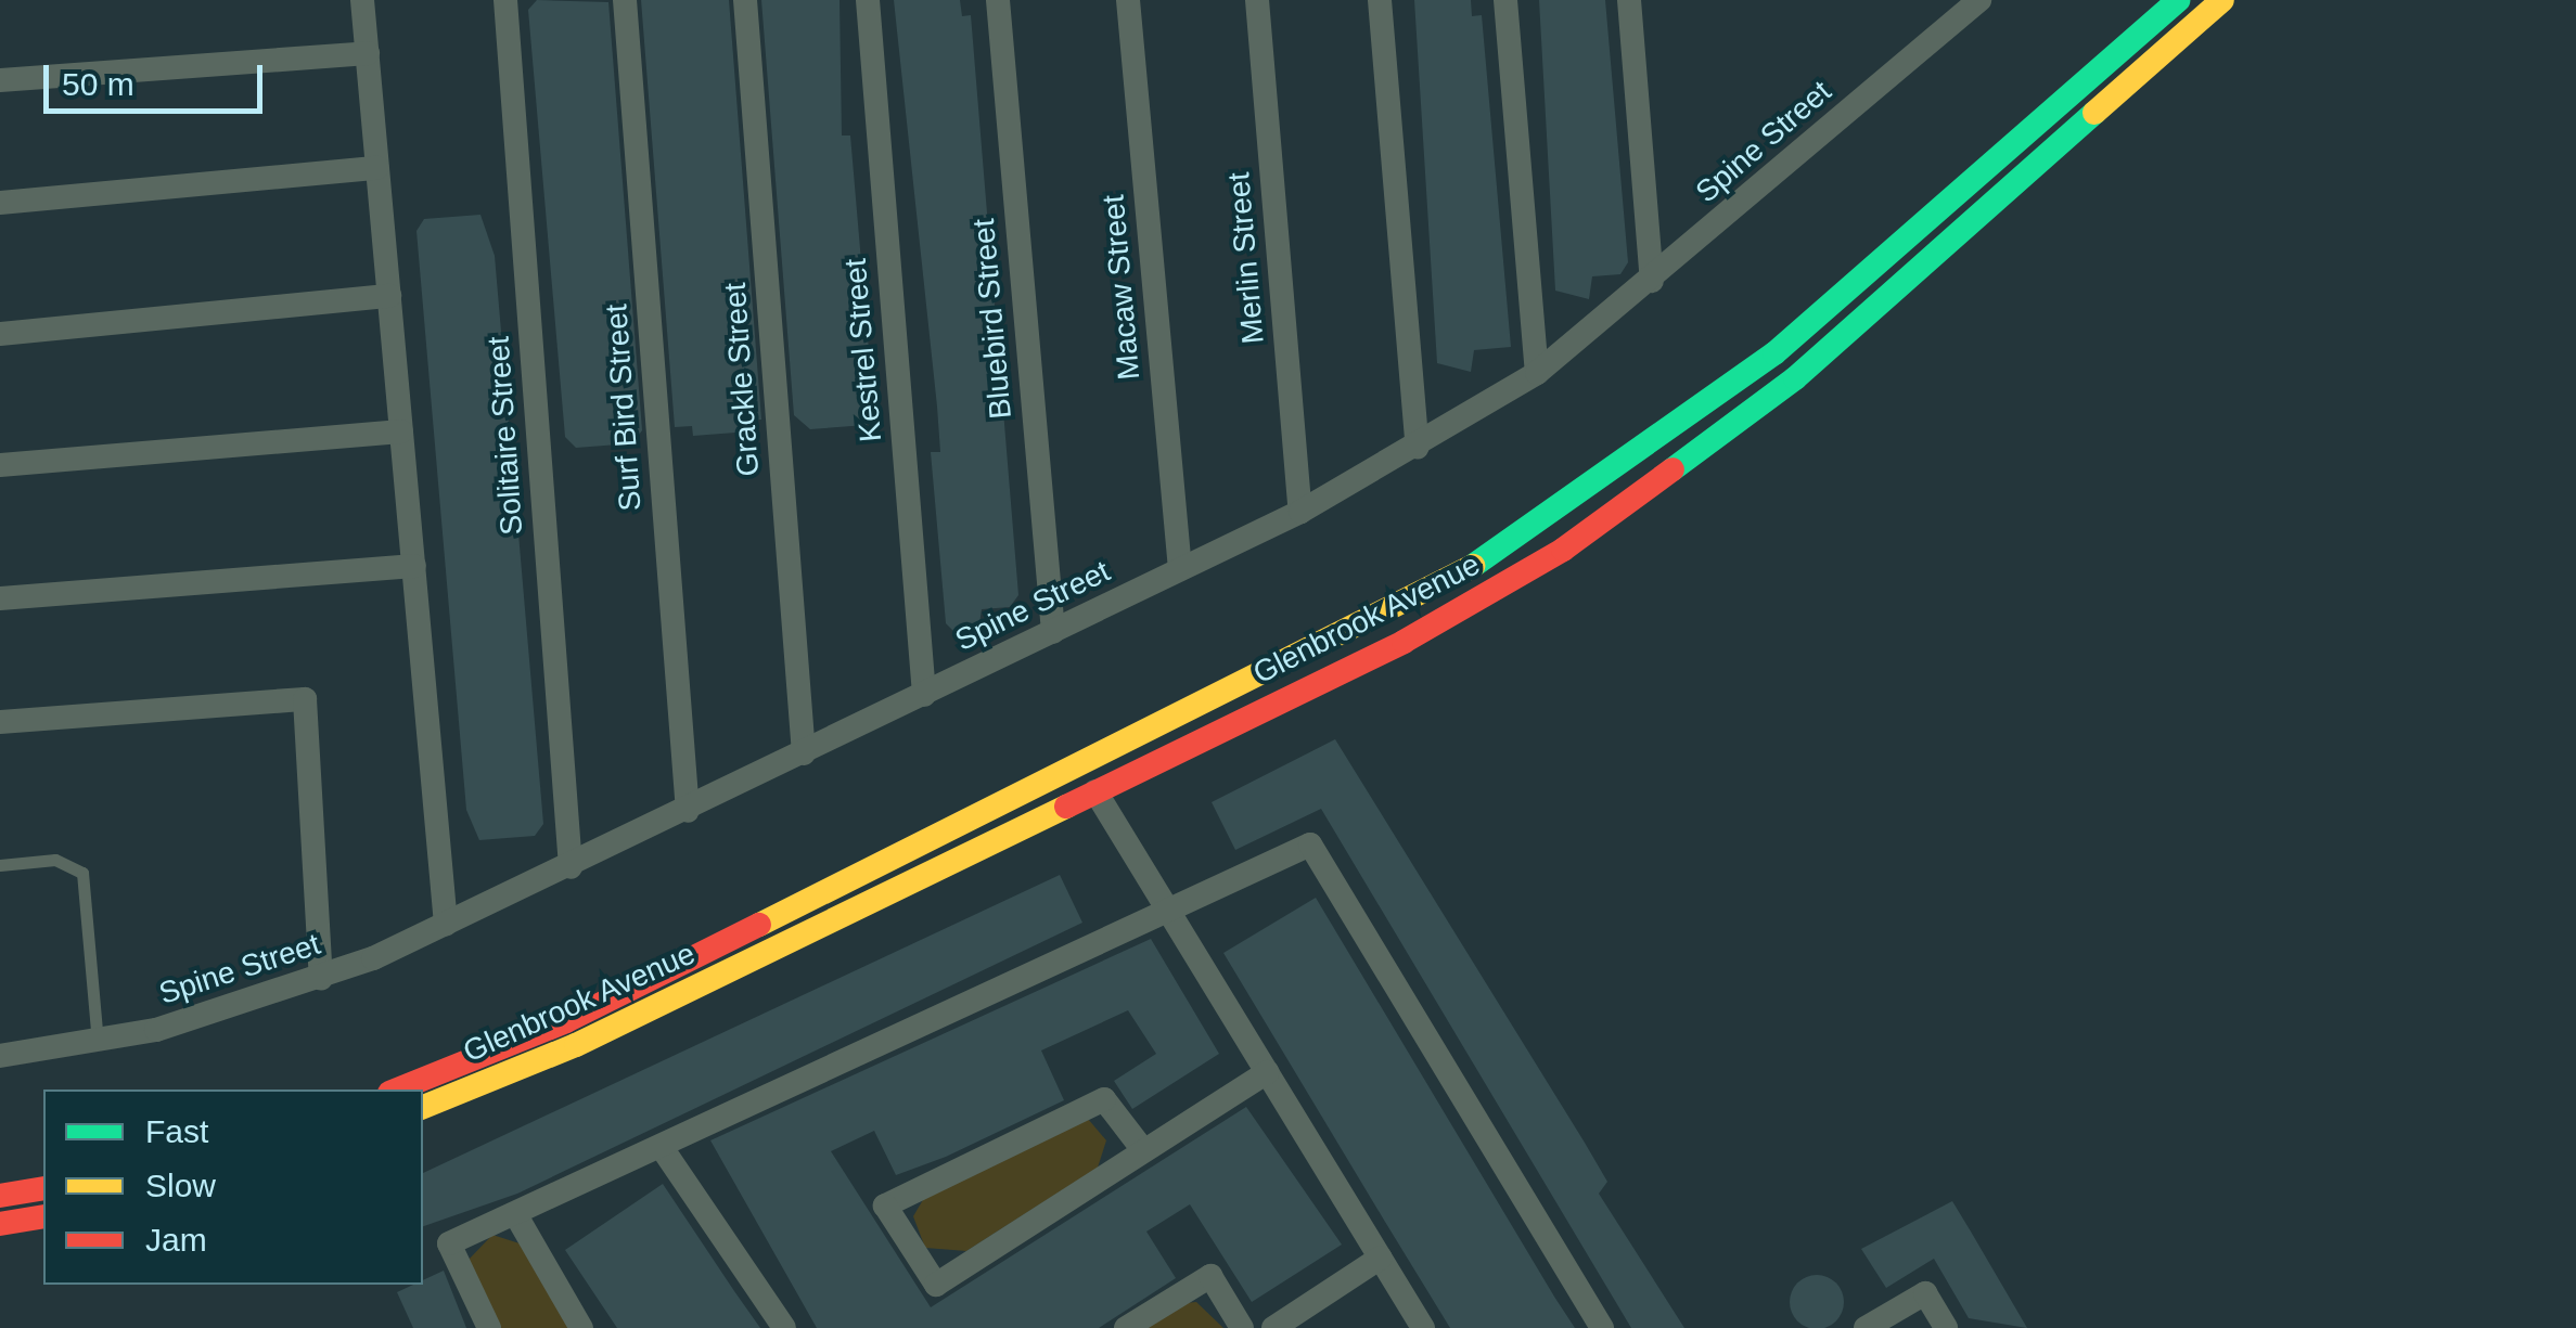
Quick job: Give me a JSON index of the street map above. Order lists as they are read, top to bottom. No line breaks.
{"streets":{"street":["Spine Street","Merlin Street","Macaw Street","Bluebird Street","Kestrel Street","Grackle Street","Surf Bird Street","Solitaire Street","Glenbrook Avenue"]},"crossings":[["Spine Street","Merlin Street"],["Spine Street","Macaw Street"],["Spine Street","Bluebird Street"],["Spine Street","Kestrel Street"],["Spine Street","Grackle Street"],["Spine Street","Surf Bird Street"],["Spine Street","Solitaire Street"]],"legend":["Fast","Slow","Jam"],"scale_bar":"50 m"}
